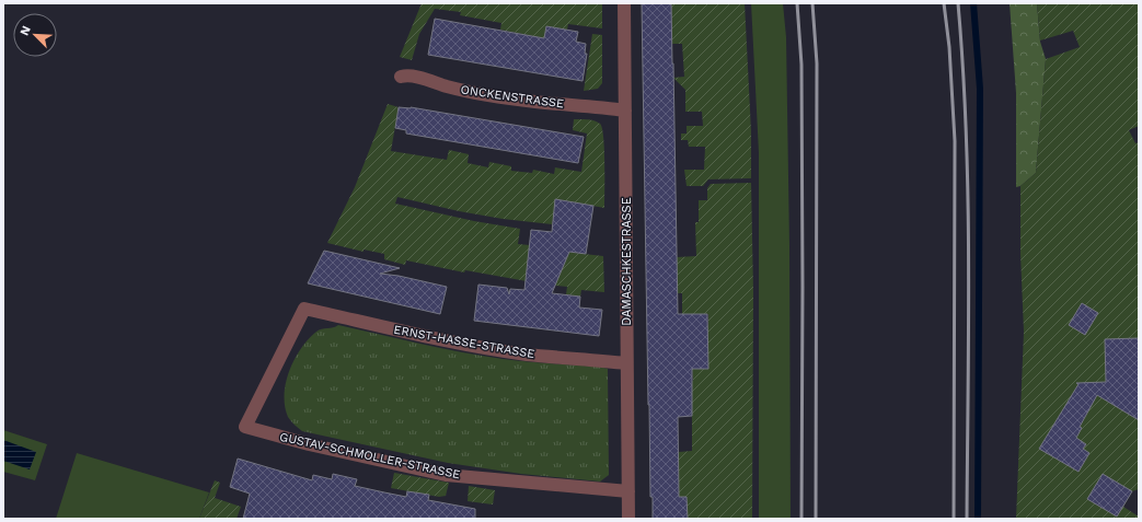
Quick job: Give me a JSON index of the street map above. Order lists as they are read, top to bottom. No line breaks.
{"streets":{"street":["ONCKENSTRASSE","DAMASCHKESTRASSE","ERNST-HASSE-STRASSE","GUSTAV-SCHMOLLER-STRASSE"]},"crossings":[["ONCKENSTRASSE","DAMASCHKESTRASSE"],["DAMASCHKESTRASSE","ERNST-HASSE-STRASSE"],["DAMASCHKESTRASSE","GUSTAV-SCHMOLLER-STRASSE"],["ERNST-HASSE-STRASSE","GUSTAV-SCHMOLLER-STRASSE"]],"north":"top left"}
